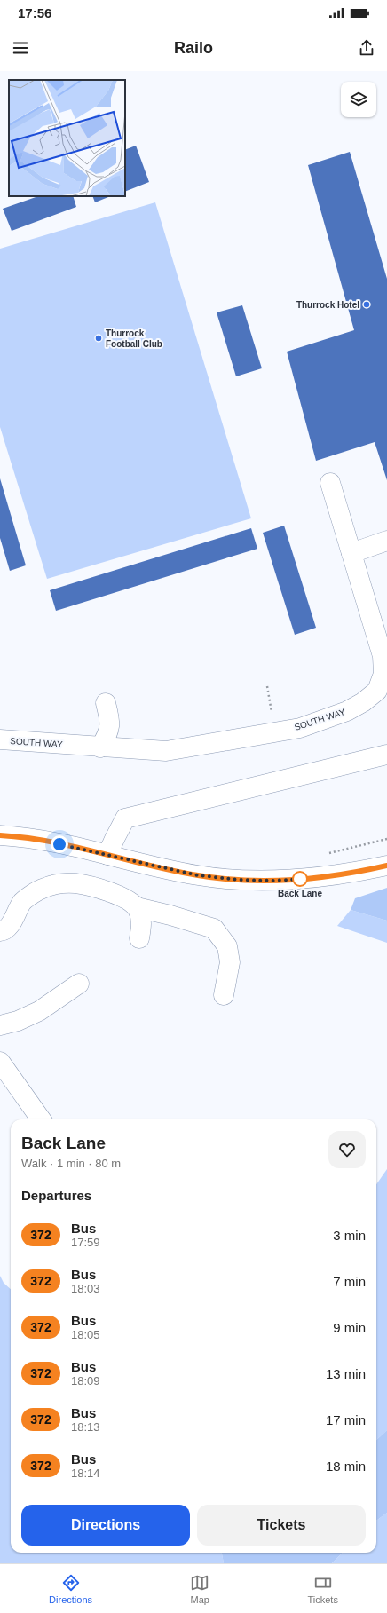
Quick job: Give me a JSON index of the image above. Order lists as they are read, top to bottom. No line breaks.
{"streets":{"street":["SOUTH WAY"]},"places":["Thurrock Hotel","Thurrock Football Club","Back Lane"],"lines":["bus line 372"],"page":{"status":"17:56","header":"Railo","heading":[["Back Lane","Walk · 1 min · 80 m"],"Departures"],"list":[{"mark":"372","name":"Bus","note":"17:59","value":"3 min"},{"mark":"372","name":"Bus","note":"18:03","value":"7 min"},{"mark":"372","name":"Bus","note":"18:05","value":"9 min"},{"mark":"372","name":"Bus","note":"18:09","value":"13 min"},{"mark":"372","name":"Bus","note":"18:13","value":"17 min"},{"mark":"372","name":"Bus","note":"18:14","value":"18 min"}],"buttons":["Directions","Tickets"],"tabs":["Directions","Map","Tickets"]}}
